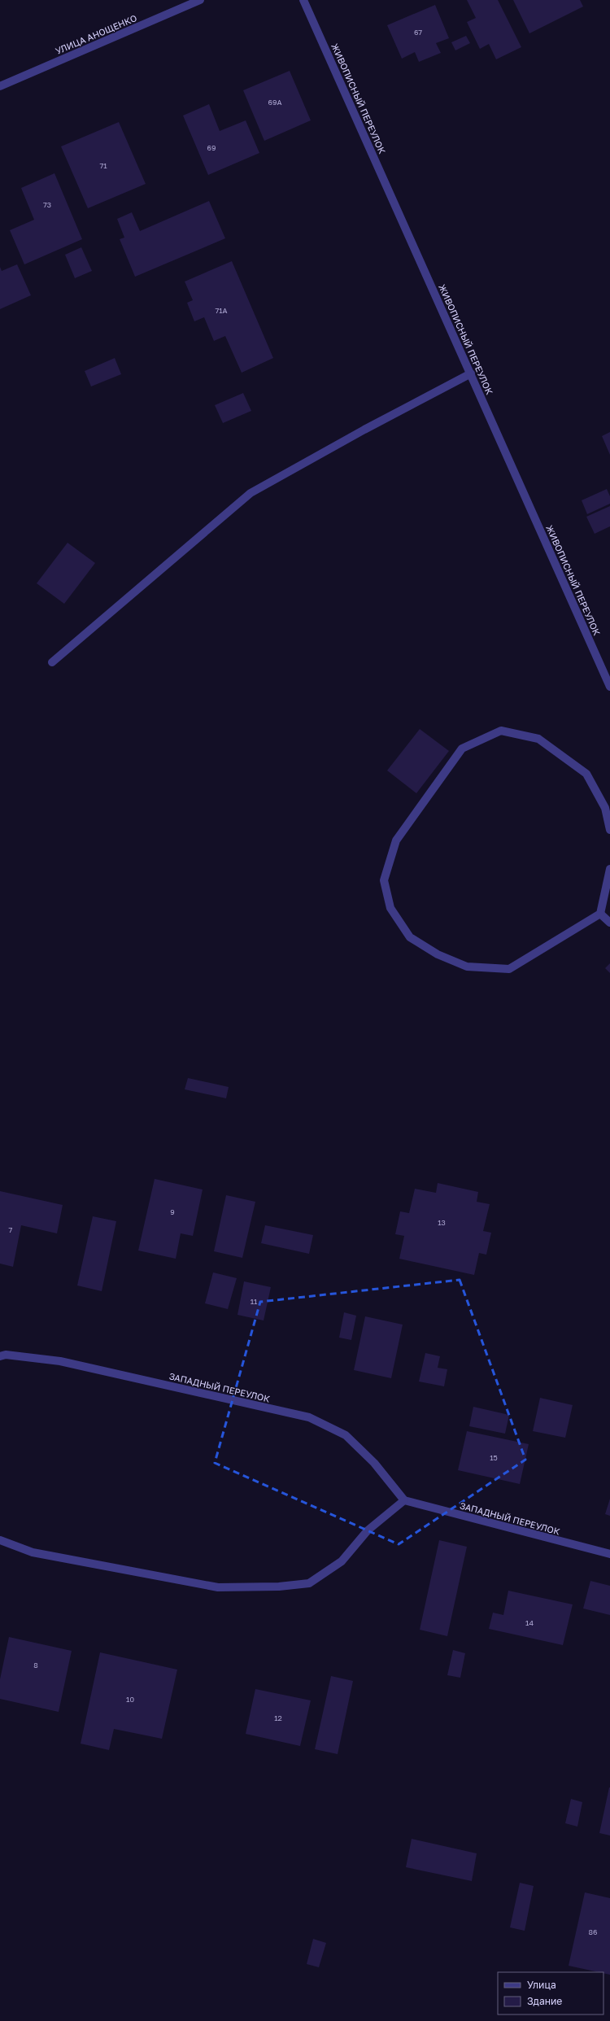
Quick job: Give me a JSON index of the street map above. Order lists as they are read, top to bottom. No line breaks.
{"streets":{"street":["УЛИЦА АНОЩЕНКО","ЖИВОПИСНЫЙ ПЕРЕУЛОК","ЗАПАДНЫЙ ПЕРЕУЛОК"]},"house_numbers":["67","69А","69","71","73","71А","9","13","7","11","15","14","8","10","12","86"],"legend":["Улица","Здание"]}
